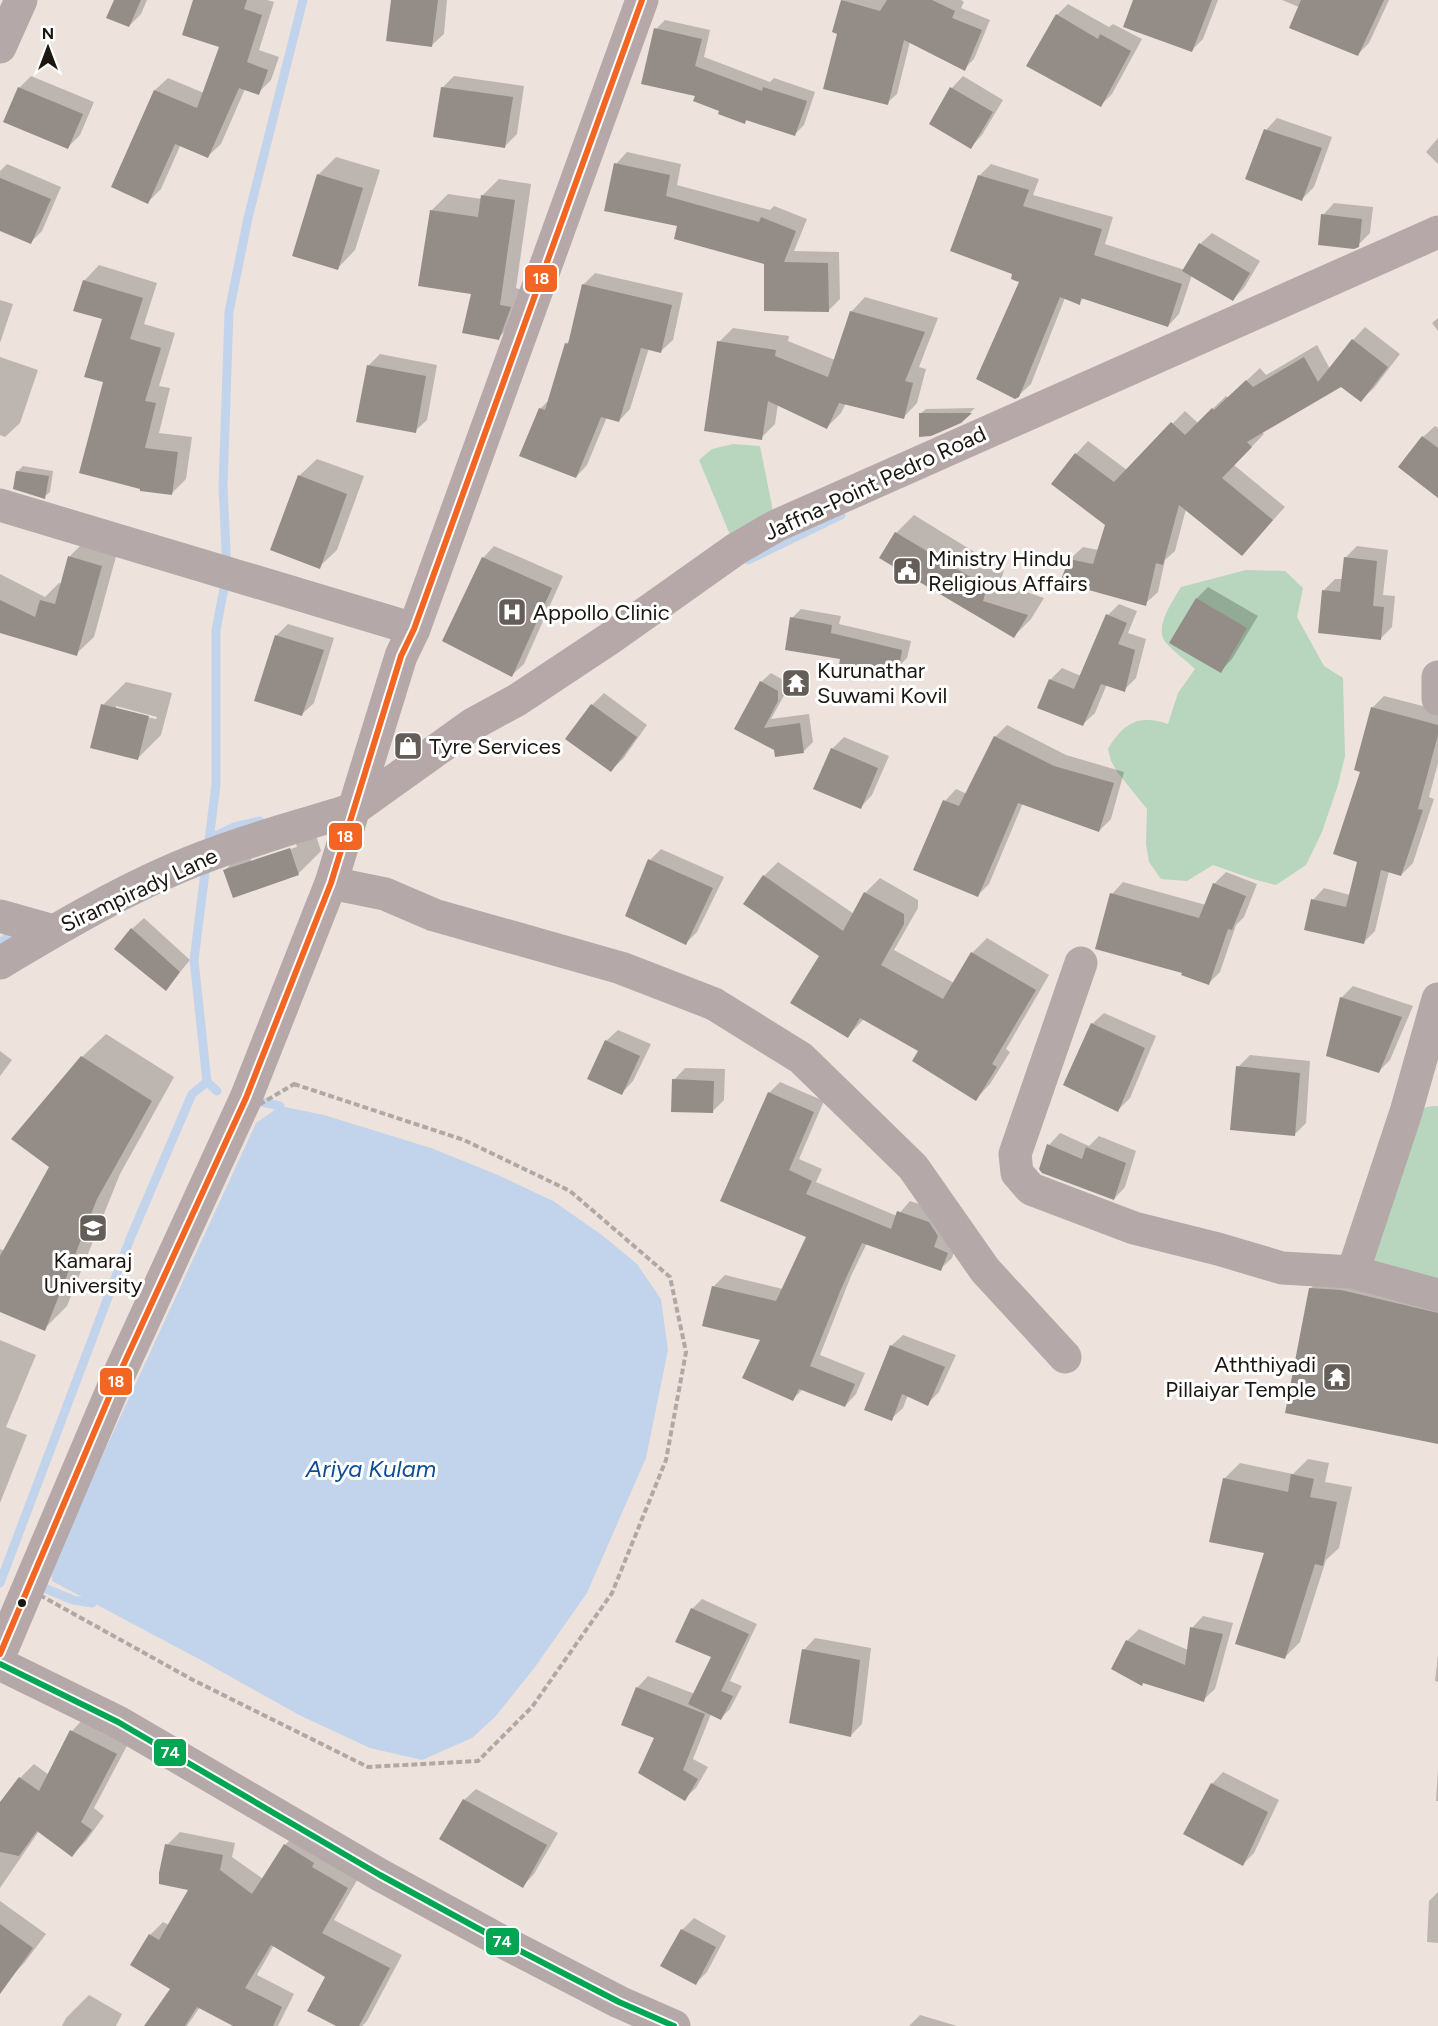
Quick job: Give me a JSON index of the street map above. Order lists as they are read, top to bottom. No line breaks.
{"streets":{"main road":["Jaffna-Point Pedro Road"],"street":["Sirampirady Lane"]},"crossings":[["Jaffna-Point Pedro Road","Sirampirady Lane"]],"water":["Ariya Kulam"],"places":{"public building":["Ministry Hindu Religious Affairs"],"hospital":["Appollo Clinic"],"temple":["Kurunathar Suwami Kovil","Aththiyadi Pillaiyar Temple"],"shop":["Tyre Services"],"school or university":["Kamaraj University"]},"lines":["transit line 18","transit line 74"],"north":"top"}
